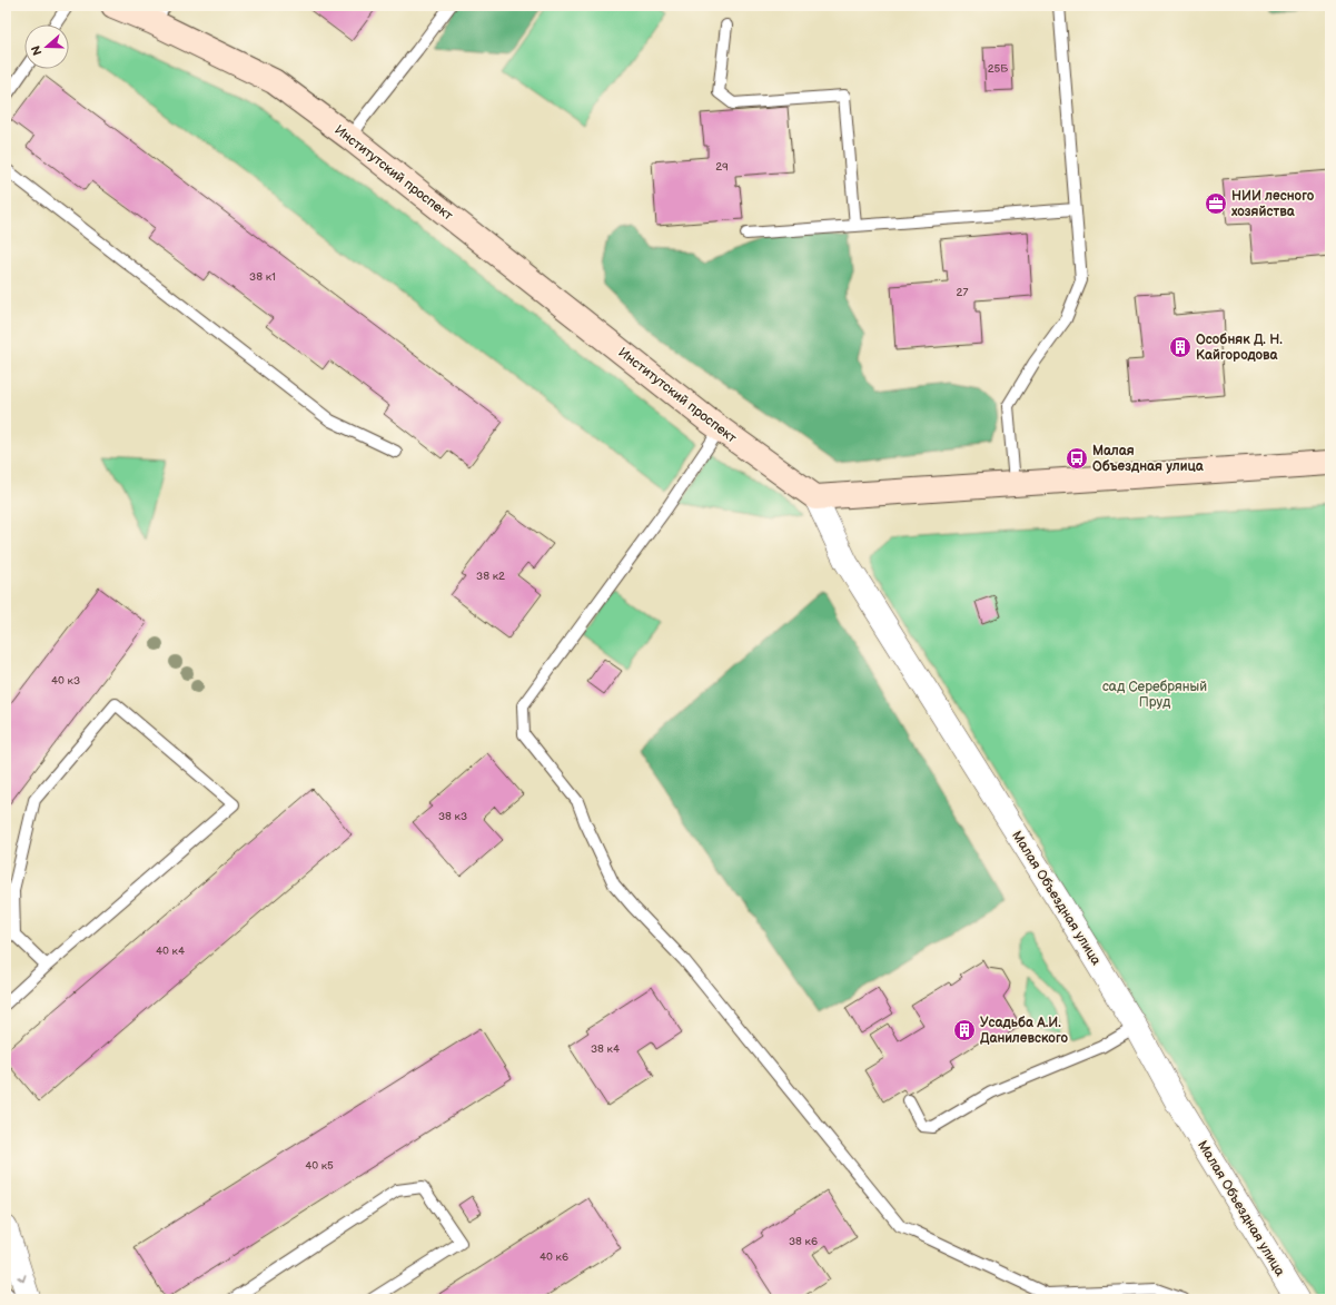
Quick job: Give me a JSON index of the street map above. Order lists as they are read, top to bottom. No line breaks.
{"streets":{"street":["Институтский проспект","Малая Объездная улица"]},"crossings":[["Институтский проспект","Малая Объездная улица"]],"parks":["сад Серебряный Пруд"],"places":{"office":["НИИ лесного хозяйства"],"building":["Особняк Д. Н. Кайгородова","Усадьба А.И. Данилевского"],"bus stop":["Малая Объездная улица"]},"house_numbers":["25Б","29","38 к1","27","38 к2","40 к3","38 к3","40 к4","38 к4","40 к5","38 к6","40 к6"],"north":"left"}
